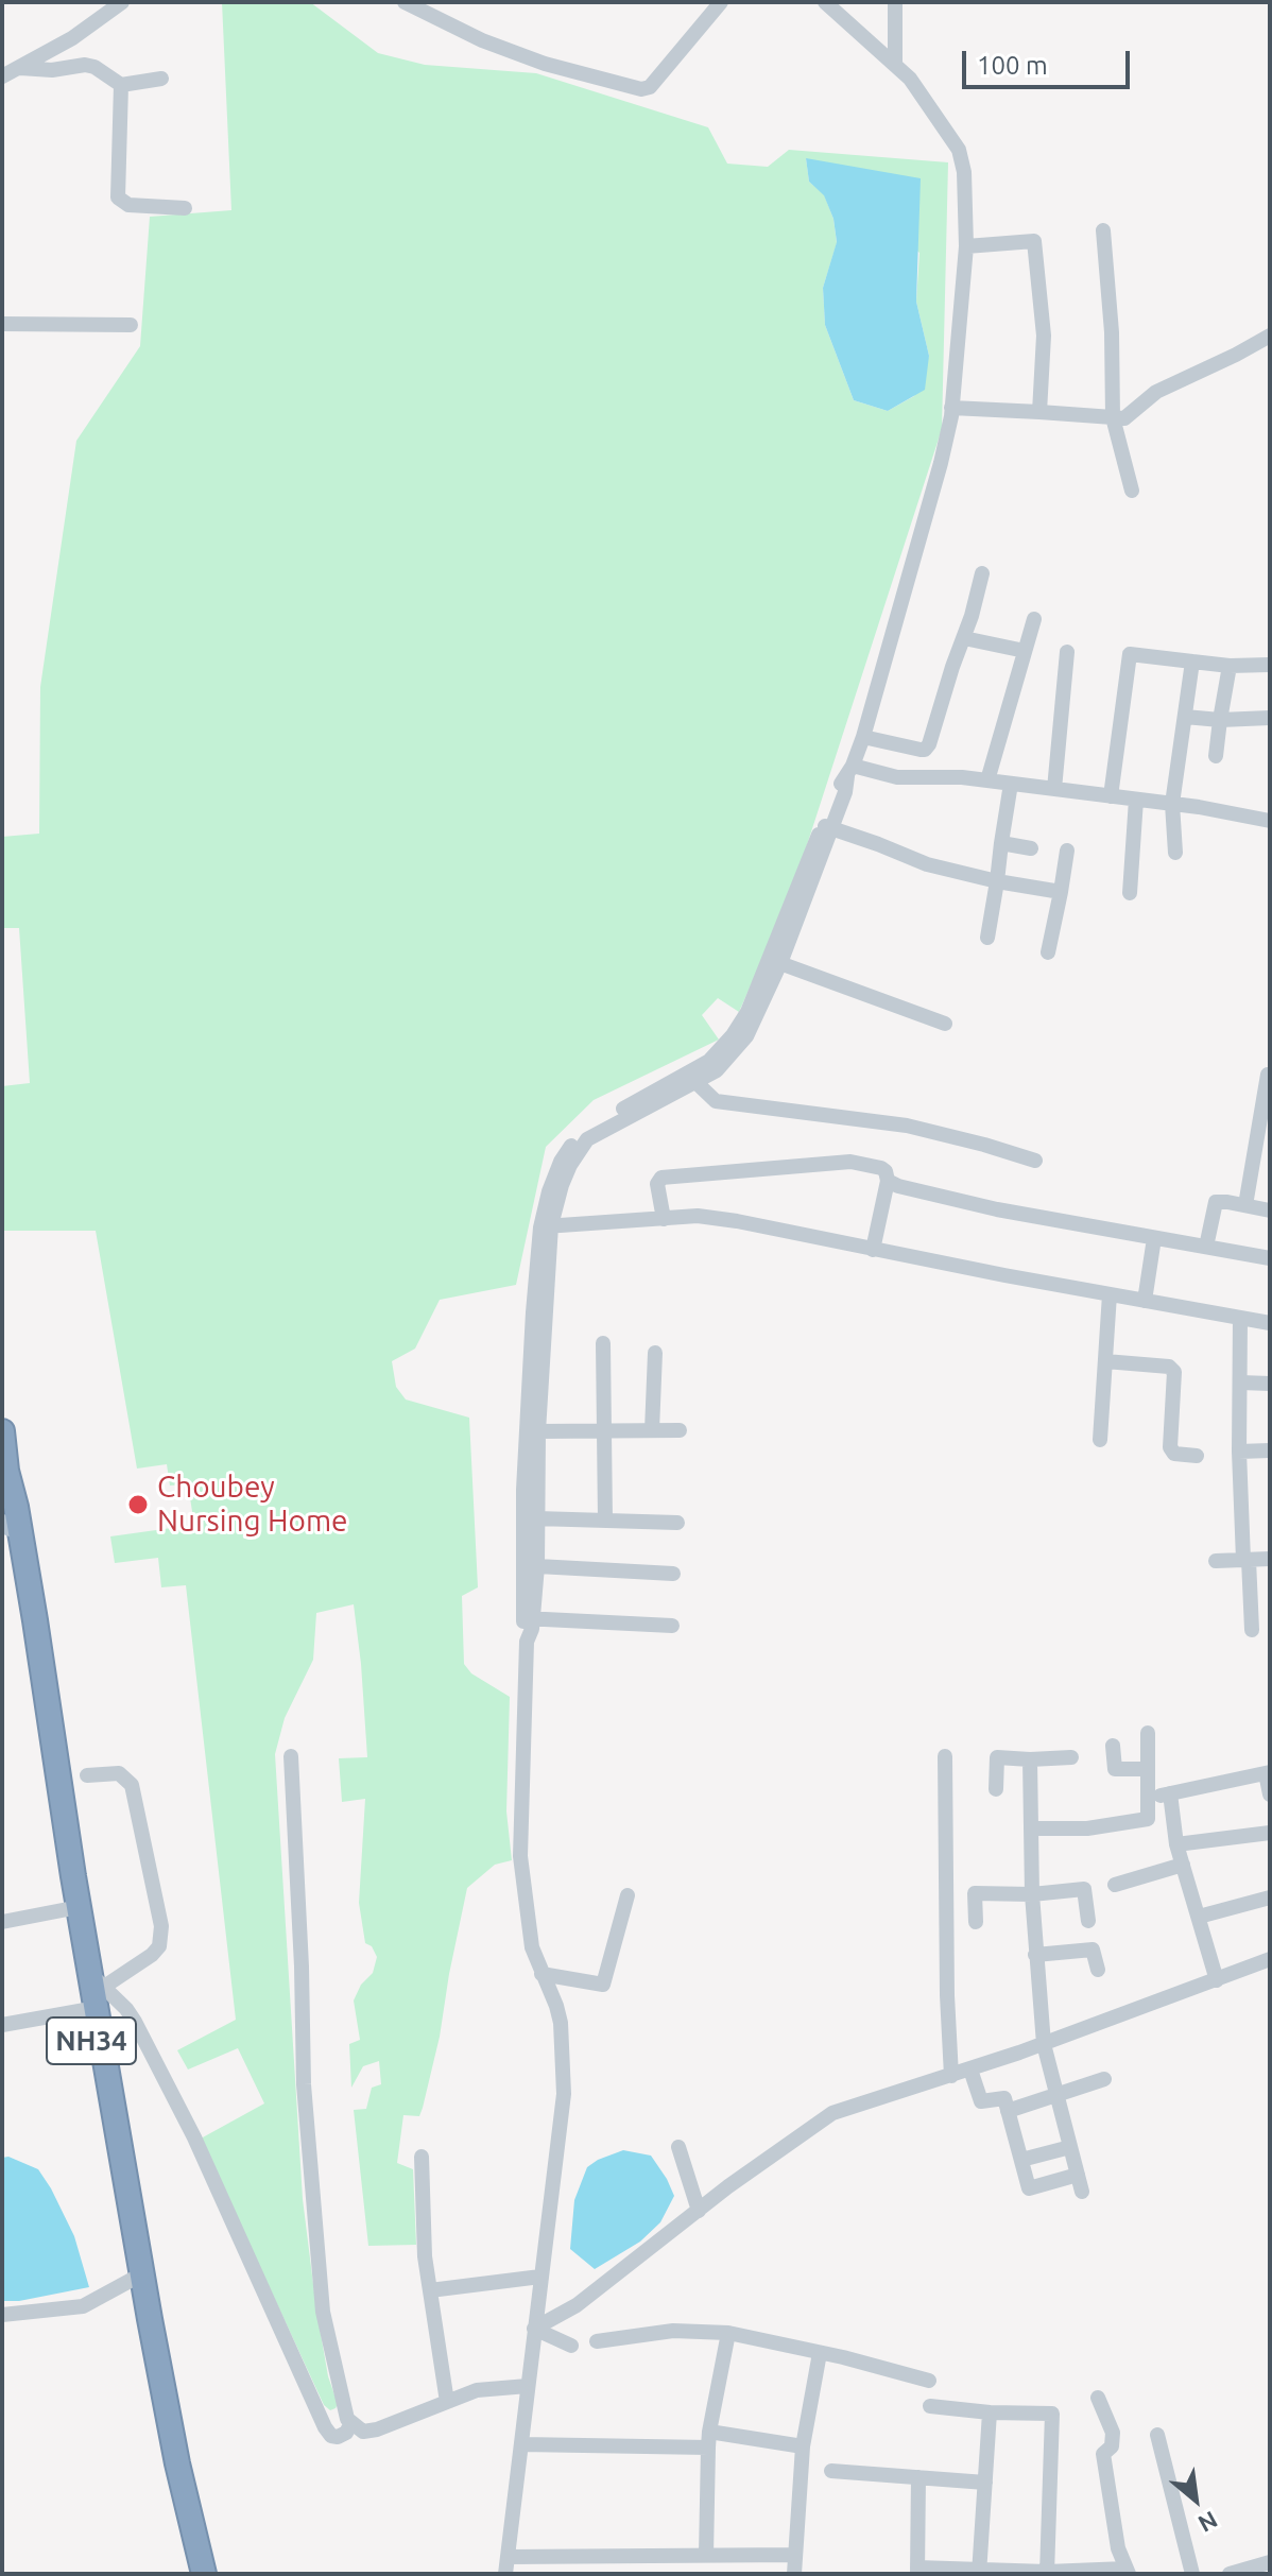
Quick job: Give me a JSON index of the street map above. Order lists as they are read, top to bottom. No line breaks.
{"streets":{"highway":["NH34"]},"places":["Choubey Nursing Home"],"scale_bar":"100 m","north":"bottom right"}
